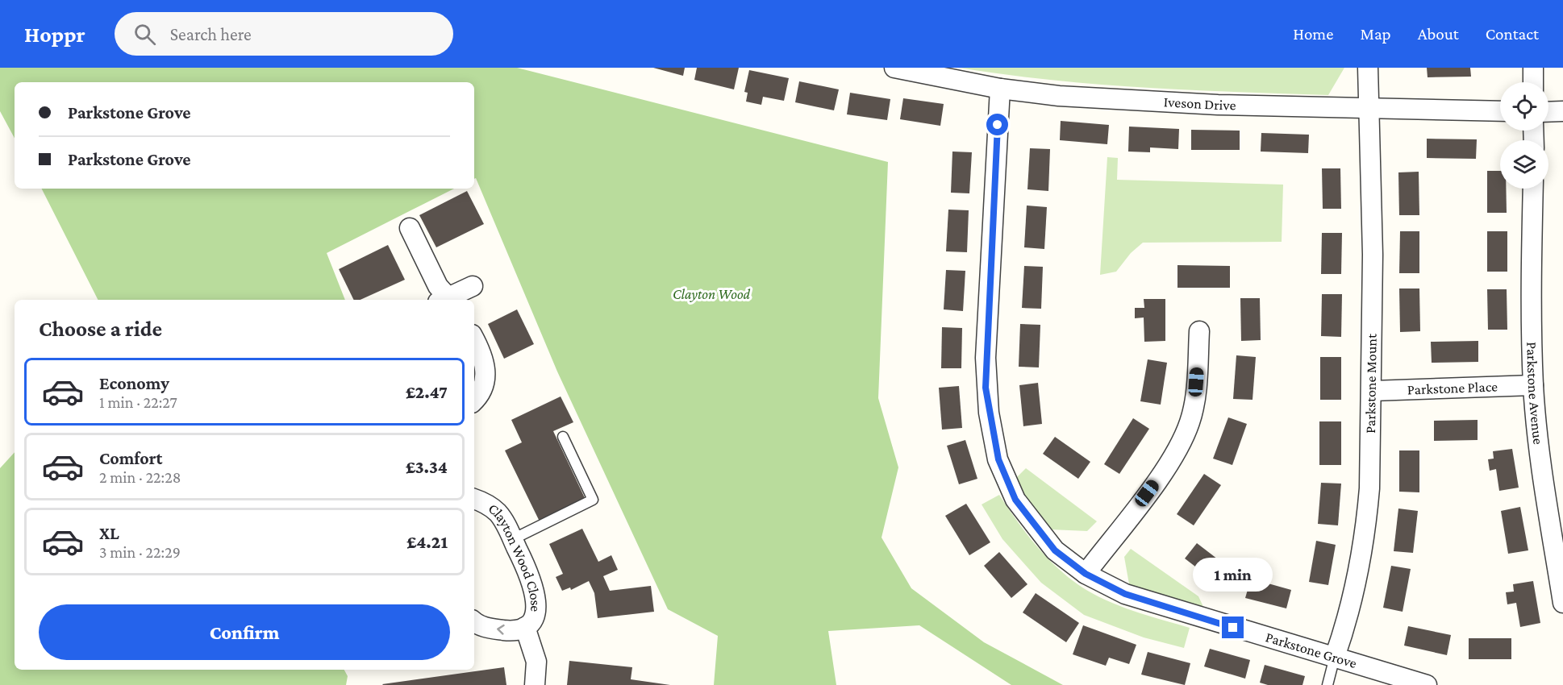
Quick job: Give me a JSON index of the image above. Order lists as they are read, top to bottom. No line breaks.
{"streets":{"street":["Iveson Drive","Parkstone Mount","Parkstone Place","Parkstone Avenue","Clayton Wood Close","Parkstone Grove"]},"crossings":[["Iveson Drive","Parkstone Mount"],["Iveson Drive","Parkstone Grove"],["Parkstone Mount","Parkstone Place"],["Parkstone Mount","Parkstone Grove"],["Parkstone Place","Parkstone Avenue"]],"parks":["Clayton Wood"],"page":{"header":"Hoppr","search":"Search here","nav":["Home","Map","About","Contact"],"banner":["Parkstone Grove","Parkstone Grove"],"heading":"Choose a ride","list":[{"name":"Economy","note":"1 min · 22:27","value":"£2.47"},{"name":"Comfort","note":"2 min · 22:28","value":"£3.34"},{"name":"XL","note":"3 min · 22:29","value":"£4.21"}],"bubble":"1 min","buttons":"Confirm"}}
